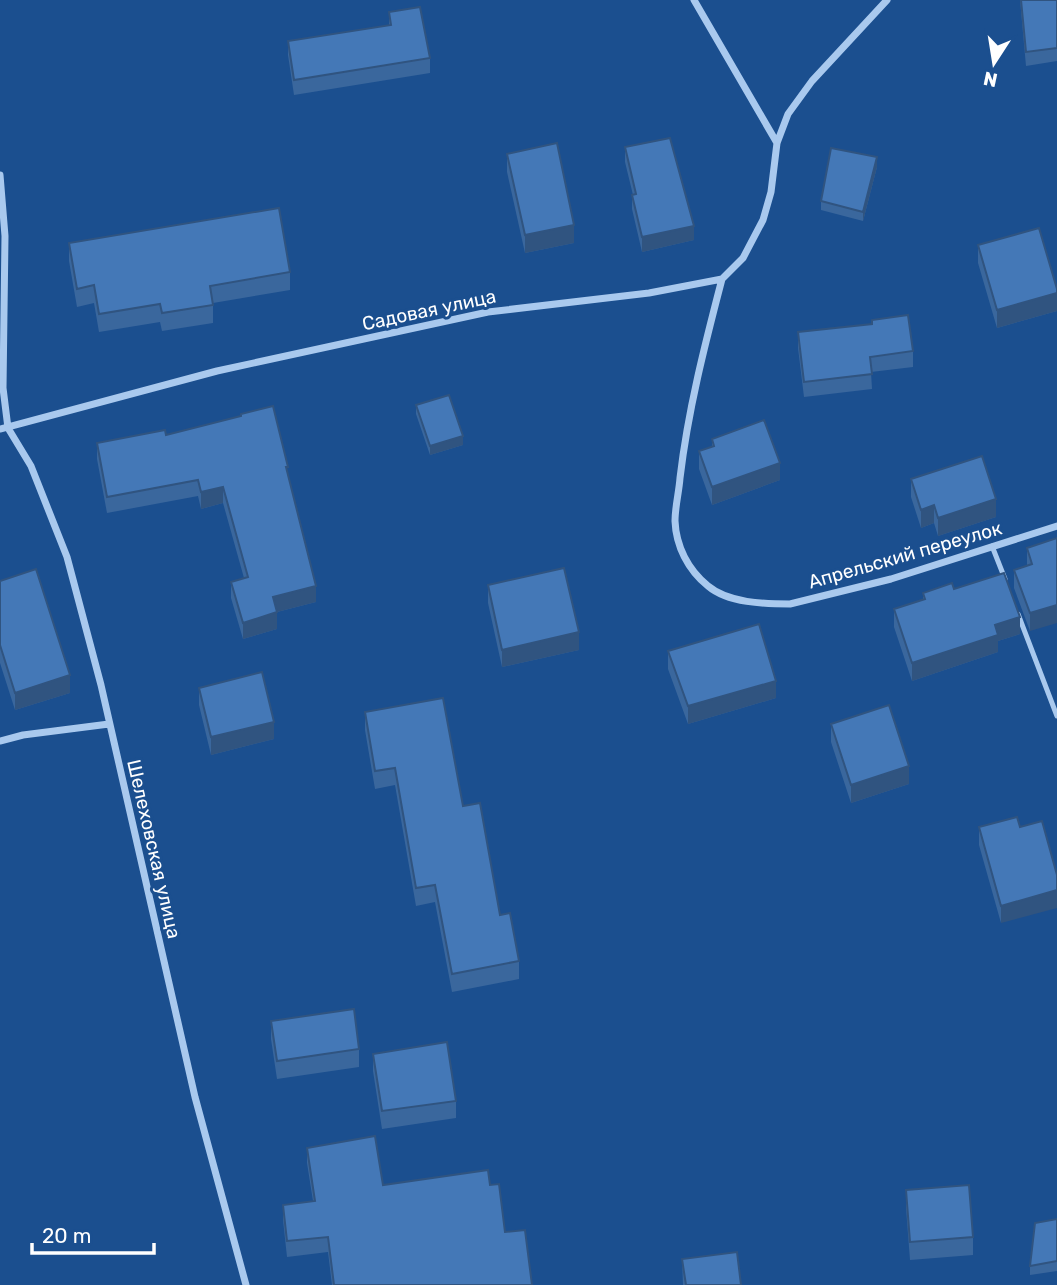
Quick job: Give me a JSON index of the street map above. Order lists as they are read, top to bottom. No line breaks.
{"streets":{"street":["Садовая улица","Апрельский переулок","Шелеховская улица"]},"crossings":[["Садовая улица","Апрельский переулок"],["Садовая улица","Шелеховская улица"]],"scale_bar":"20 m","north":"bottom"}
